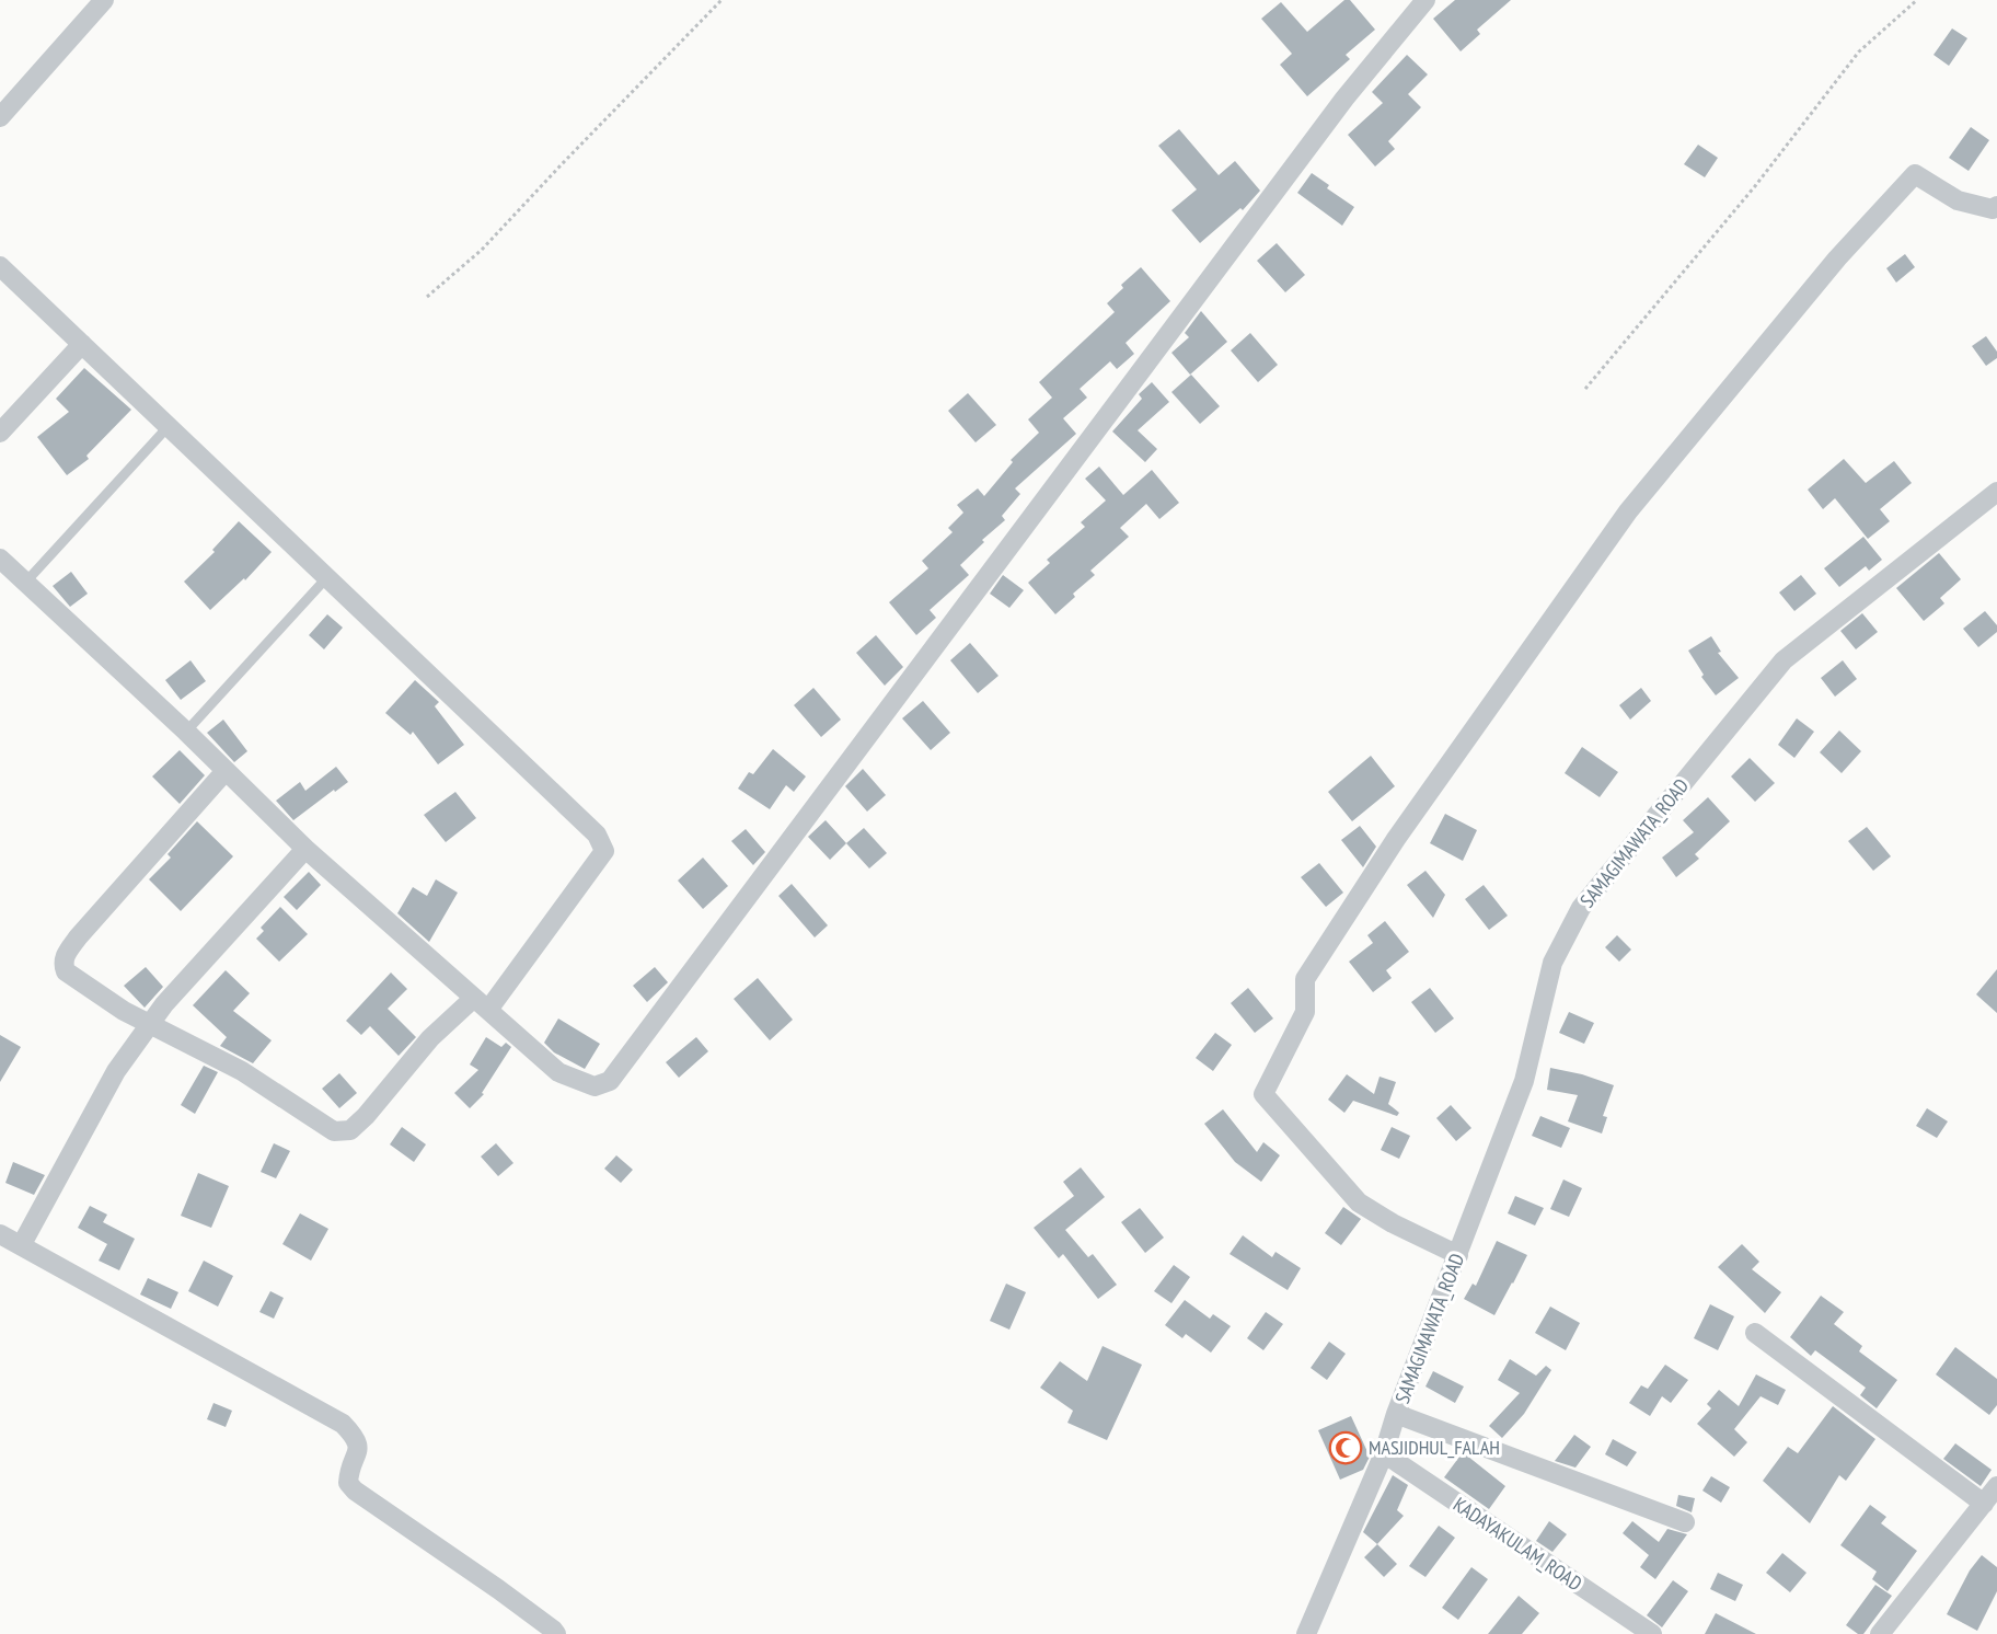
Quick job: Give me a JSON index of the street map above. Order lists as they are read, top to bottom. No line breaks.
{"streets":{"street":["SAMAGIMAWATA_ROAD","KADAYAKULAM_ROAD"]},"crossings":[["SAMAGIMAWATA_ROAD","KADAYAKULAM_ROAD"]],"places":{"mosque":["MASJIDHUL_FALAH"]}}
